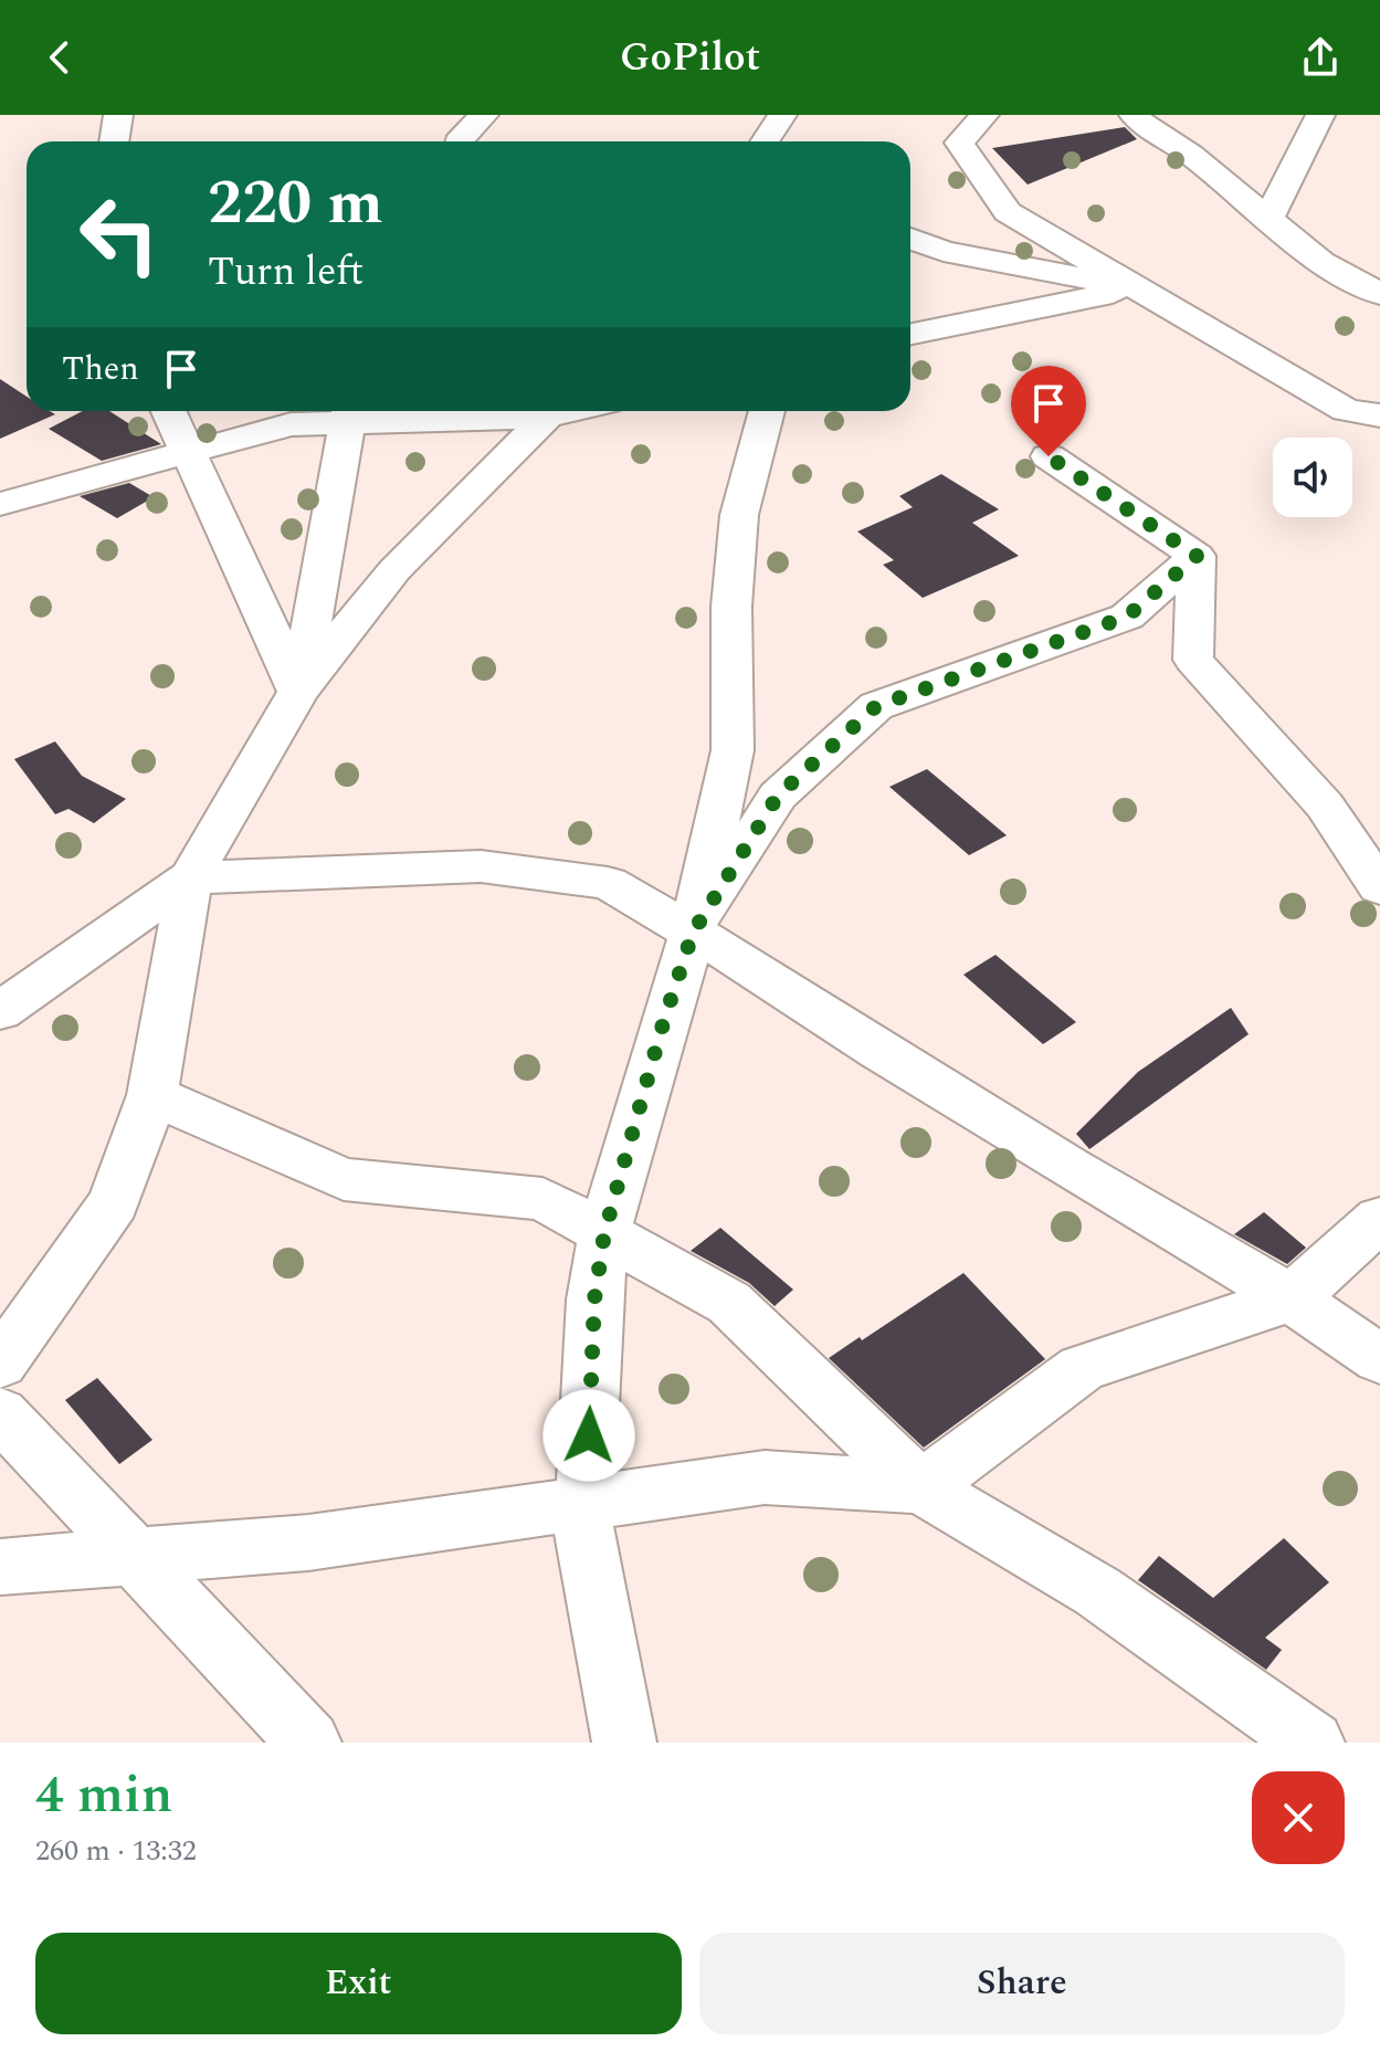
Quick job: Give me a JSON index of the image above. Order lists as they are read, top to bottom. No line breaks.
{"page":{"header":"GoPilot","turn":["220 m","Turn left"],"then":"Then","heading":["4 min","260 m · 13:32"],"buttons":["Exit","Share"]}}
